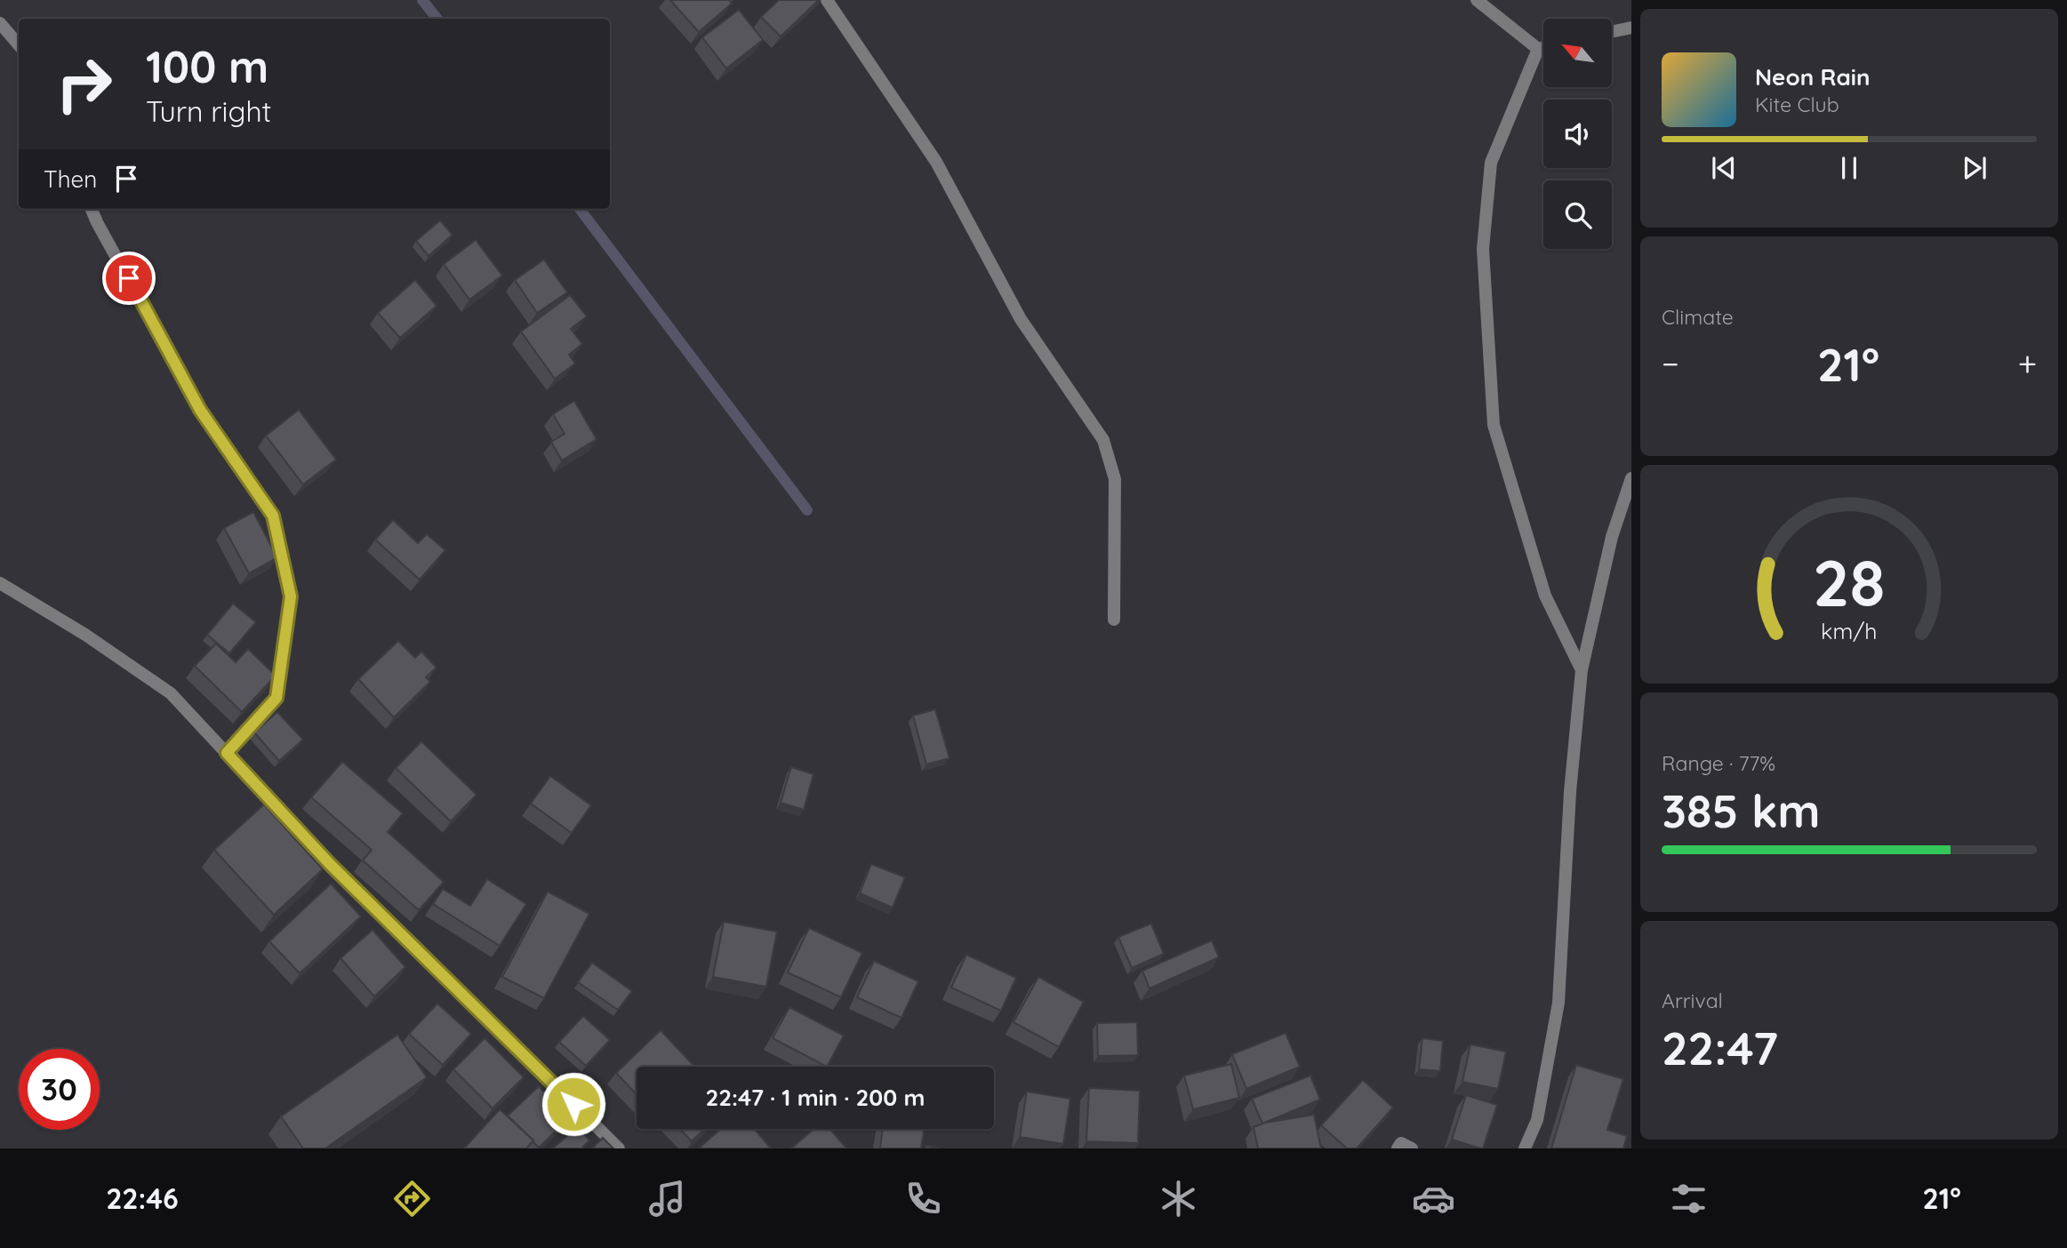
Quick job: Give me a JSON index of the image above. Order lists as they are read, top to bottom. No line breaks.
{"north":"top left","page":{"turn":["100 m","Turn right"],"song":["Neon Rain","Kite Club"],"then":"Then","tile":["Climate",["Range · 77%","385 km"],["Arrival","22:47"]],"heat":["−","21°","+"],"limit":"30","trip":"22:47 · 1 min · 200 m","tabs":["22:46","21°"],"gauge":["28","km/h"]}}
